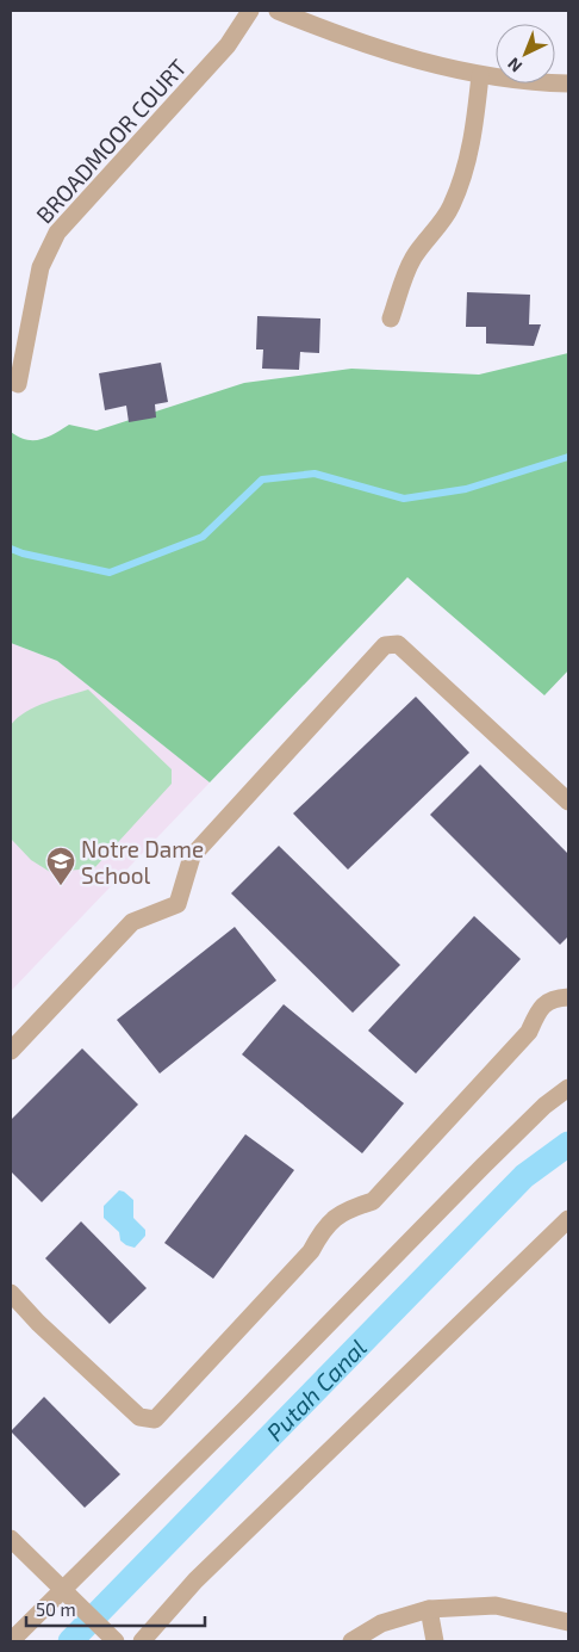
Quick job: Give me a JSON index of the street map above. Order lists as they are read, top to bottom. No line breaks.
{"streets":{"street":["BROADMOOR COURT"]},"water":["Putah Canal"],"places":{"school or university":["Notre Dame School"]},"scale_bar":"50 m","north":"bottom left"}
